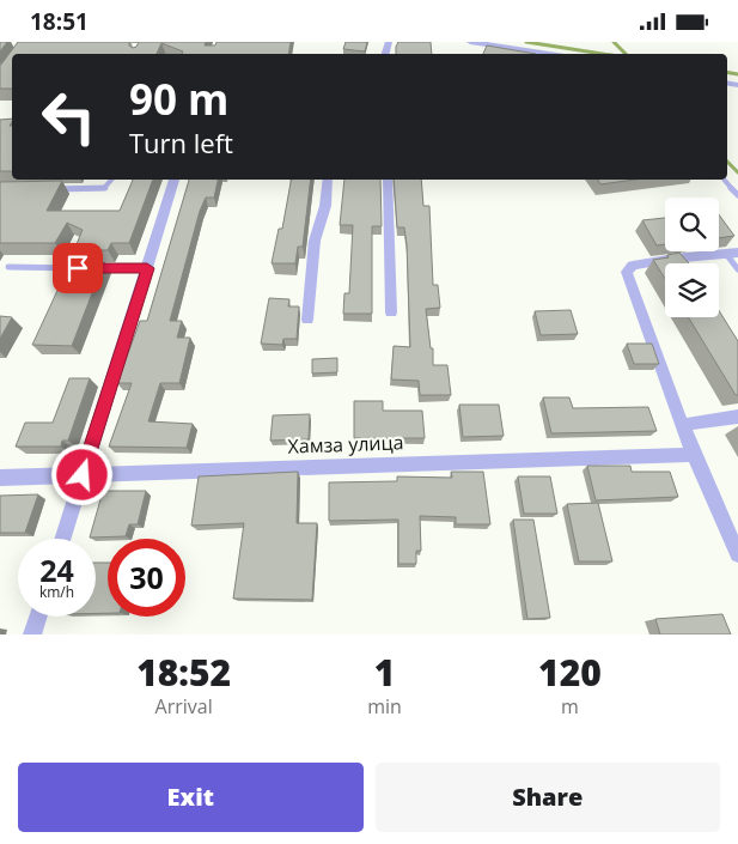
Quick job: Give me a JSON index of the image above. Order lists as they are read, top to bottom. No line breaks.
{"streets":{"street":["Хамза улица"]},"page":{"status":"18:51","turn":["90 m","Turn left"],"speed":"24 km/h","limit":"30","eta":["18:52","Arrival","1","min","120","m"],"buttons":["Exit","Share"]}}
